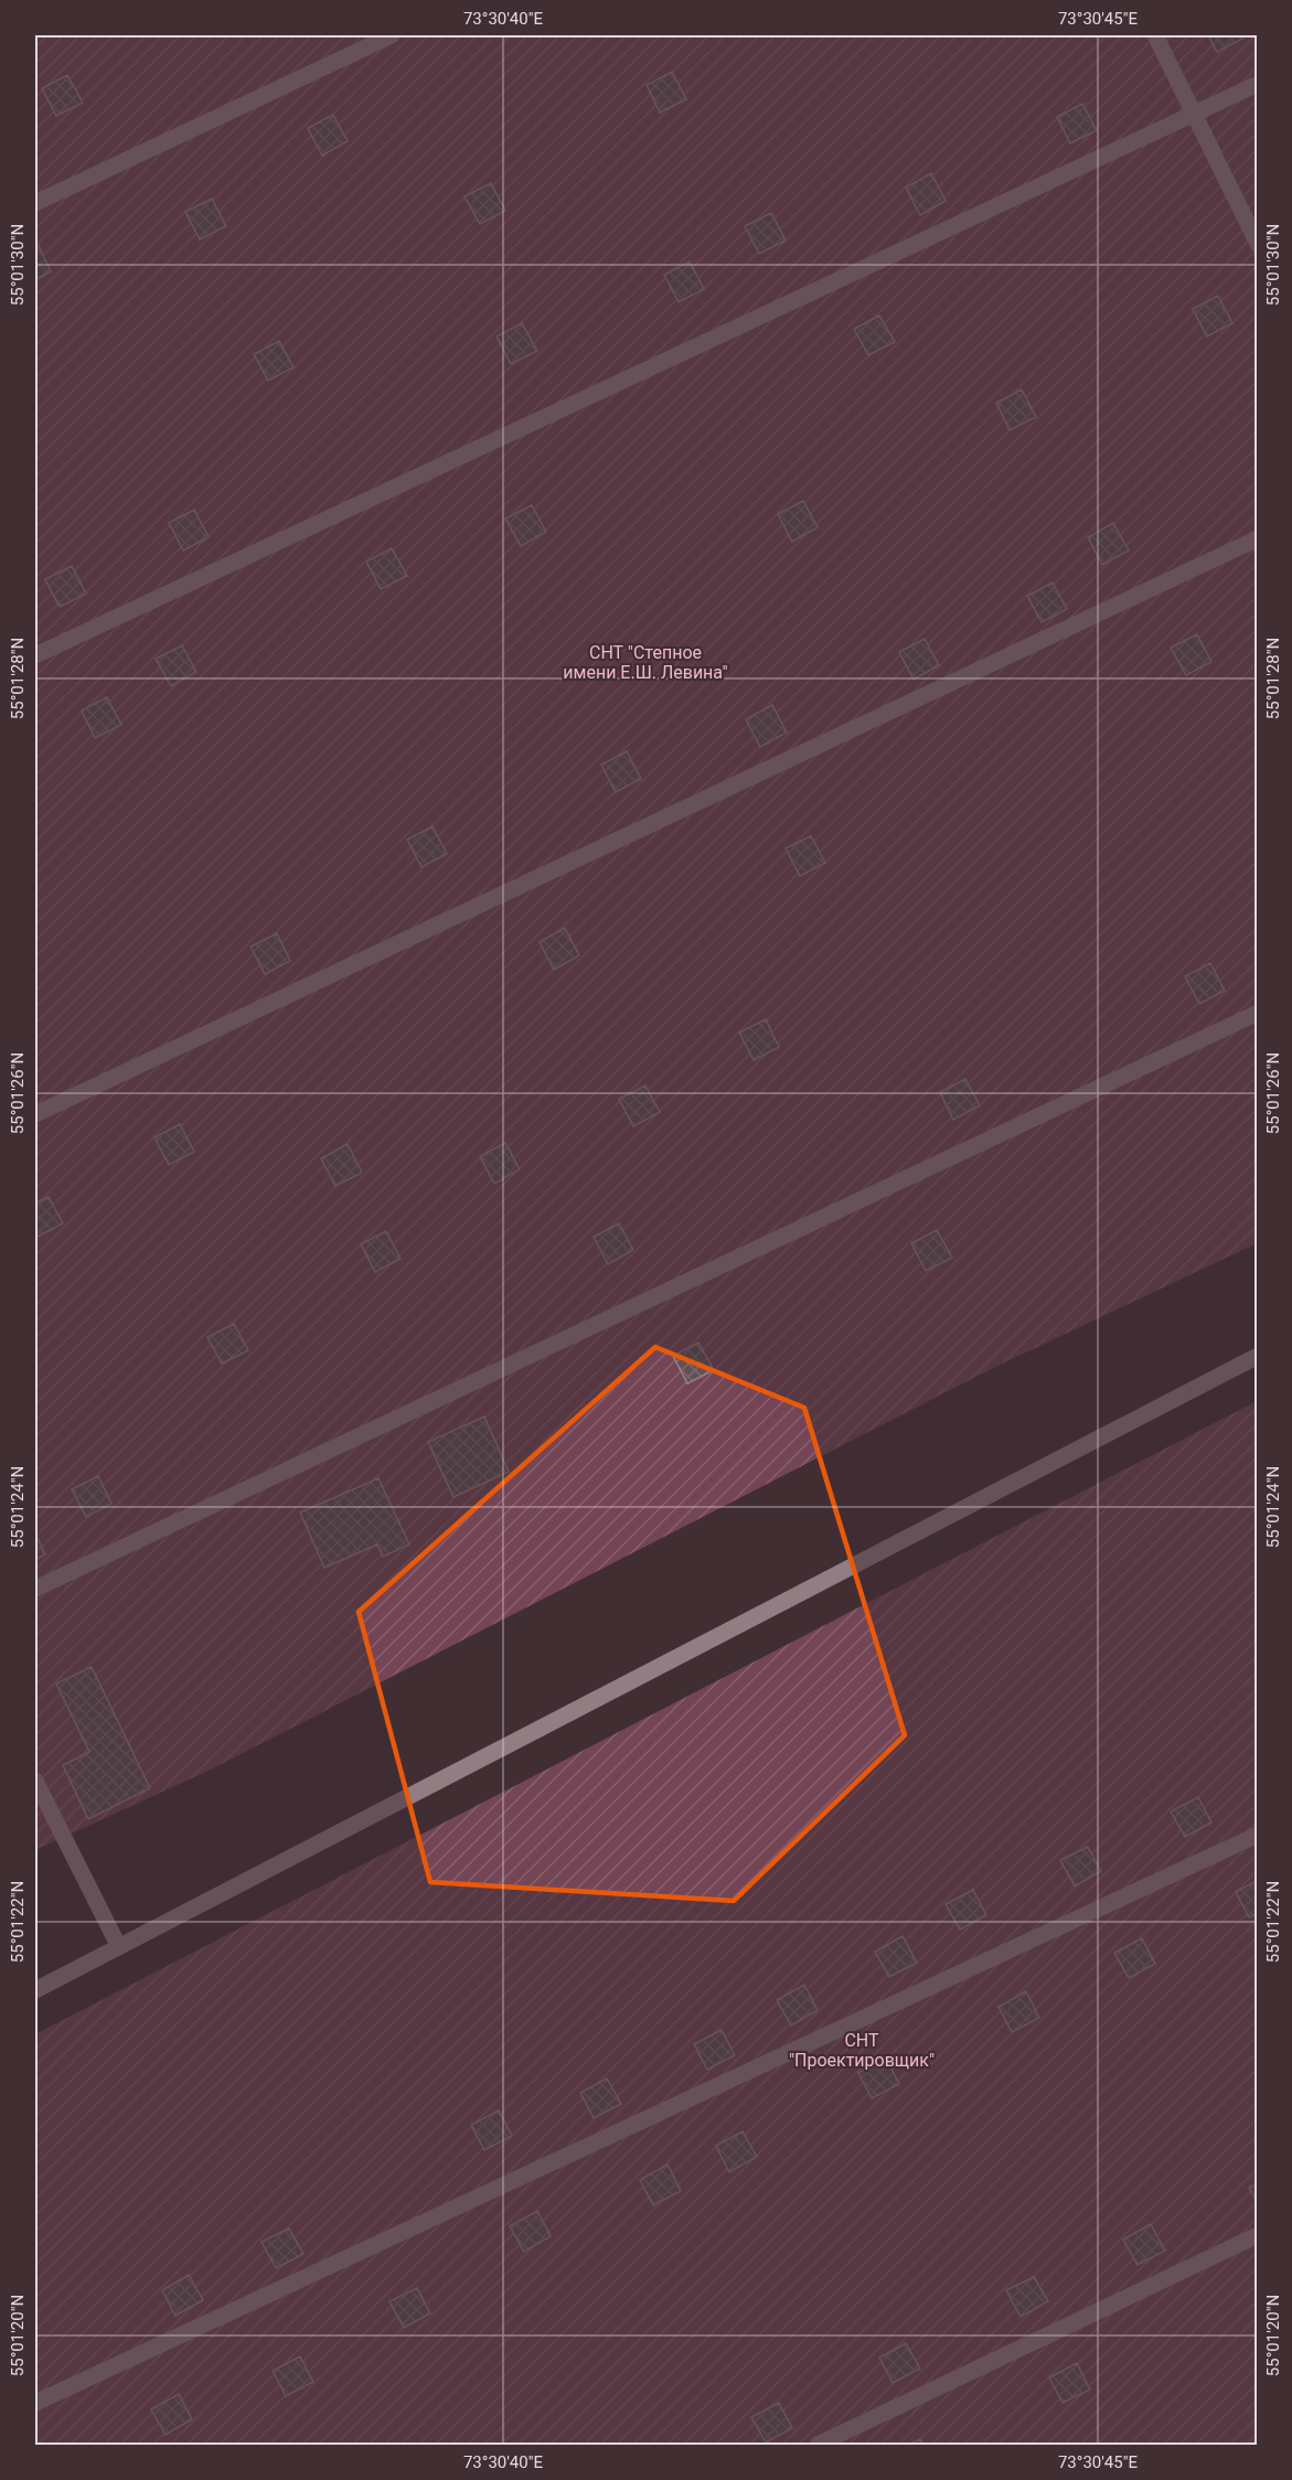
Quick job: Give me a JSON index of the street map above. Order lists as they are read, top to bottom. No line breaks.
{"parks":["СНТ \"Степное имени Е.Ш. Левина\"","СНТ \"Проектировщик\""],"coordinates":["73°30'40\"E","73°30'45\"E","55°01'30\"N","55°01'28\"N","55°01'26\"N","55°01'24\"N","55°01'22\"N","55°01'20\"N"]}
